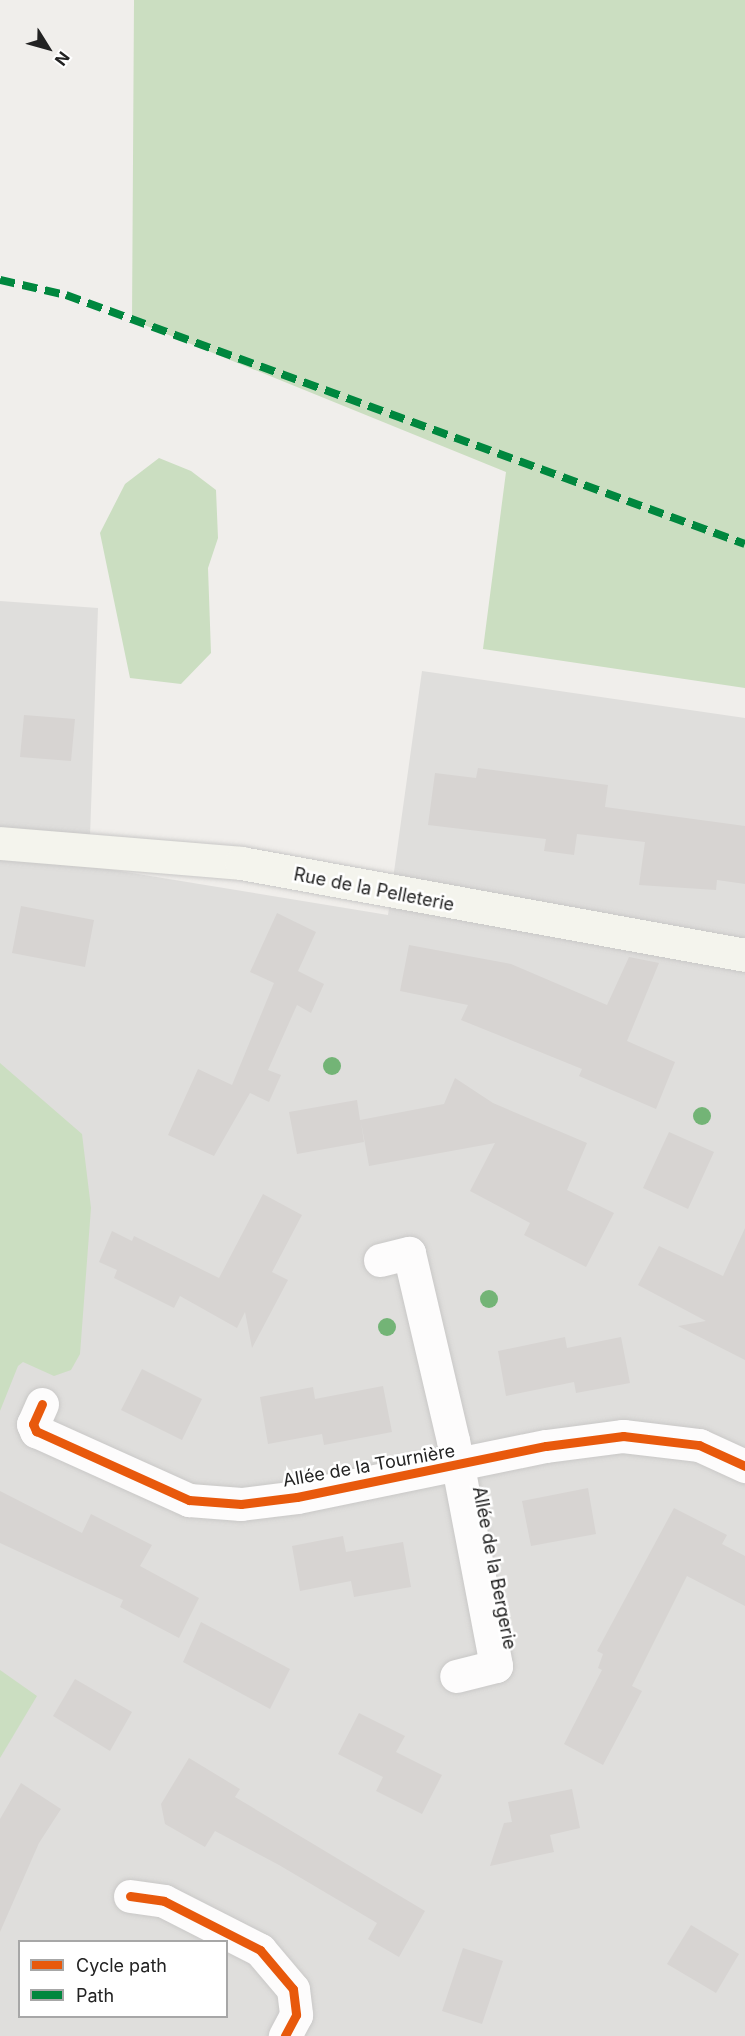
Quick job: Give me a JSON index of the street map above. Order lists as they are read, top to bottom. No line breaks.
{"streets":{"main road":["Rue de la Pelleterie"],"street":["Allée de la Tournière","Allée de la Bergerie"]},"crossings":[["Allée de la Tournière","Allée de la Bergerie"]],"legend":["Cycle path","Path"],"north":"bottom right"}
